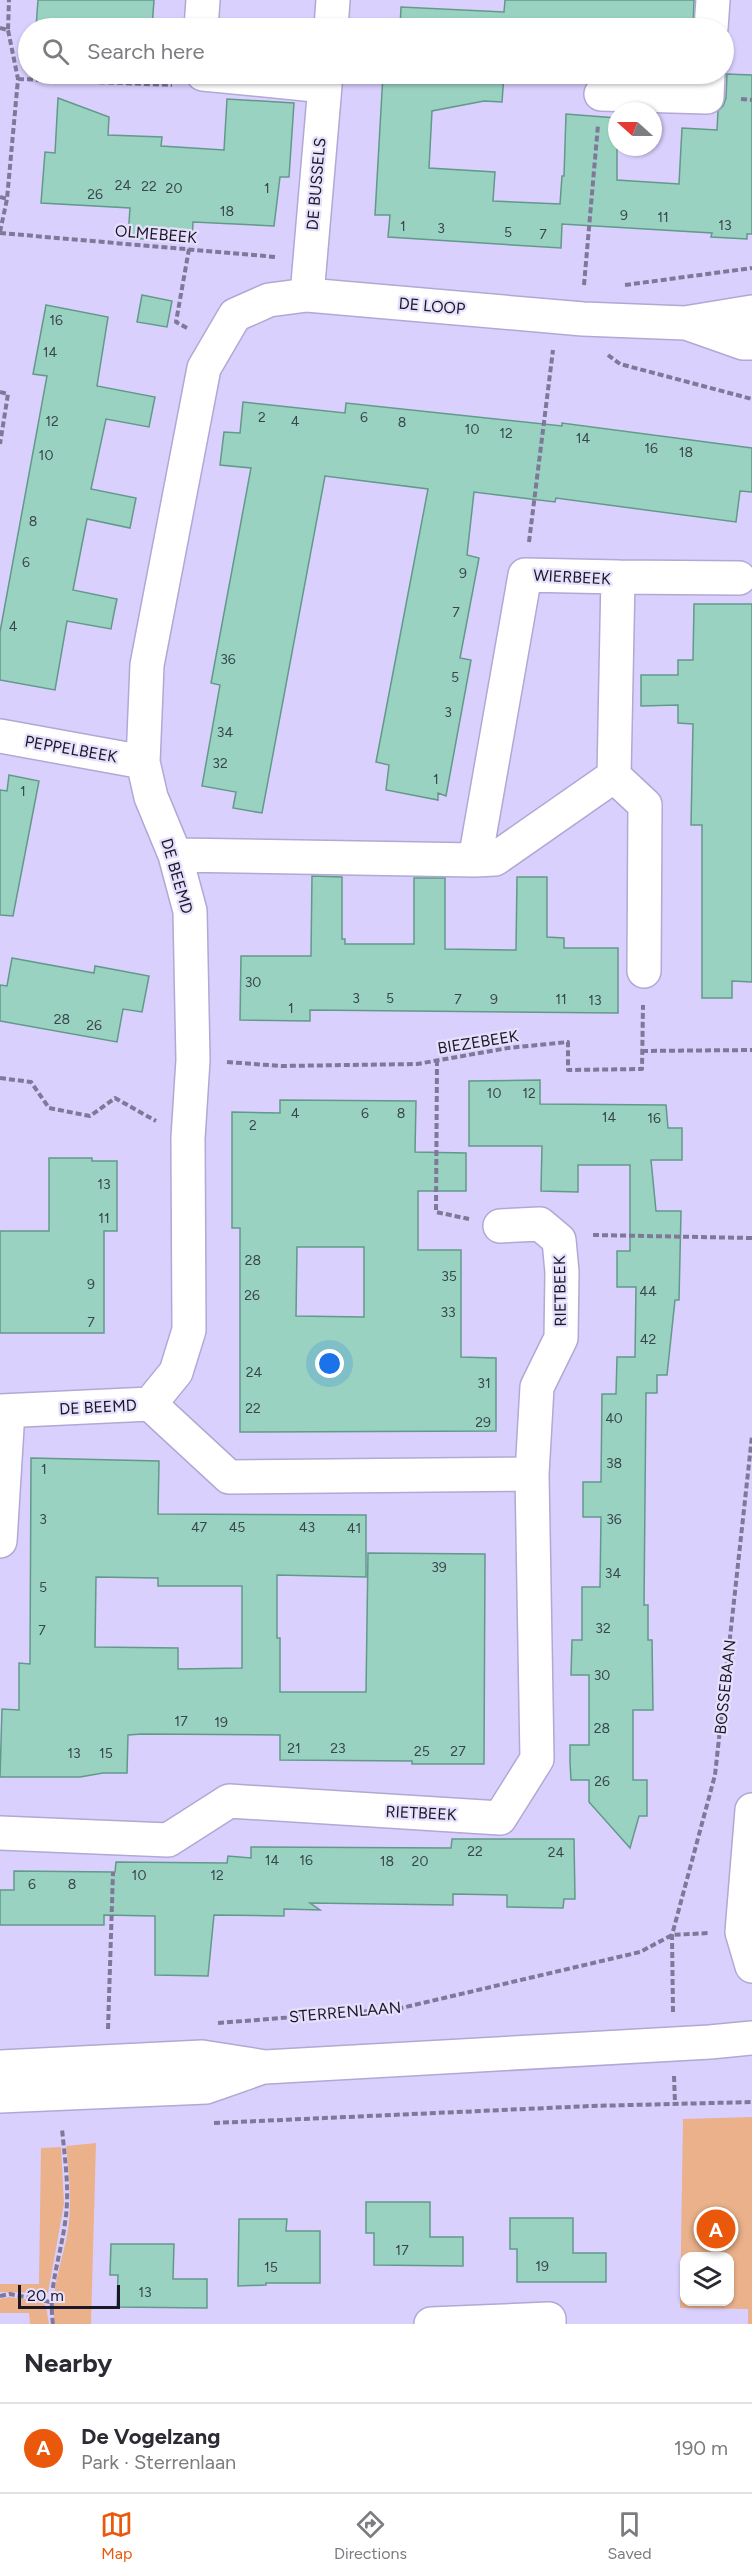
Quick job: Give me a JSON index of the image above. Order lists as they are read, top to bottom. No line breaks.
{"streets":{"street":["DE BUSSELS","DE LOOP","WIERBEEK","PEPPELBEEK","DE BEEMD","RIETBEEK"],"path":["OLMEBEEK","BIEZEBEEK","BOSSEBAAN","STERRENLAAN"]},"crossings":[["DE BUSSELS","OLMEBEEK"],["DE BUSSELS","DE LOOP"],["DE BUSSELS","DE BEEMD"],["DE LOOP","DE BEEMD"],["PEPPELBEEK","DE BEEMD"],["DE BEEMD","BIEZEBEEK"],["BOSSEBAAN","STERRENLAAN"]],"house_numbers":["24","22","20","1","26","18","9","11","13","1","3","5","7","16","14","2","6","12","4","8","10","12","14","16","18","10","8","6","9","7","4","36","5","3","34","32","1","1","30","3","5","7","9","11","13","1","28","26","10","12","4","6","8","14","16","2","13","11","28","35","9","44","26","33","7","42","24","31","22","40","29","38","1","3","36","47","45","43","41","39","34","5","32","7","30","17","19","28","21","23","25","27","13","15","26","22","24","14","16","18","20","10","12","6","8","17","19","15","13"],"scale_bar":"20 m","north":"left","page":{"search":"Search here","pins":"A","scale":"20 m","heading":"Nearby","list":[{"mark":"A","name":"De Vogelzang","note":"Park · Sterrenlaan","value":"190 m"}],"nav":["Map","Directions","Saved"]}}
